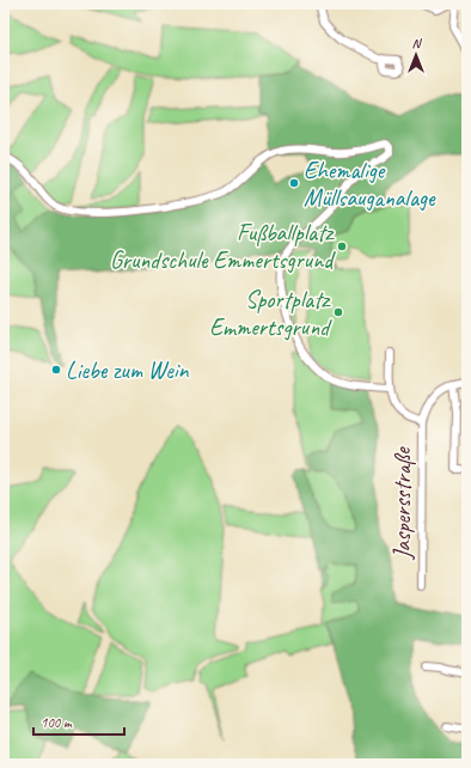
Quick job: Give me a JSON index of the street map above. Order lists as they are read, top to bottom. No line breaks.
{"streets":{"street":["Jaspersstraße"]},"places":["Ehemalige Müllsauganalage","Fußballplatz Grundschule Emmertsgrund","Sportplatz Emmertsgrund","Liebe zum Wein"],"scale_bar":"100 m","north":"top"}
